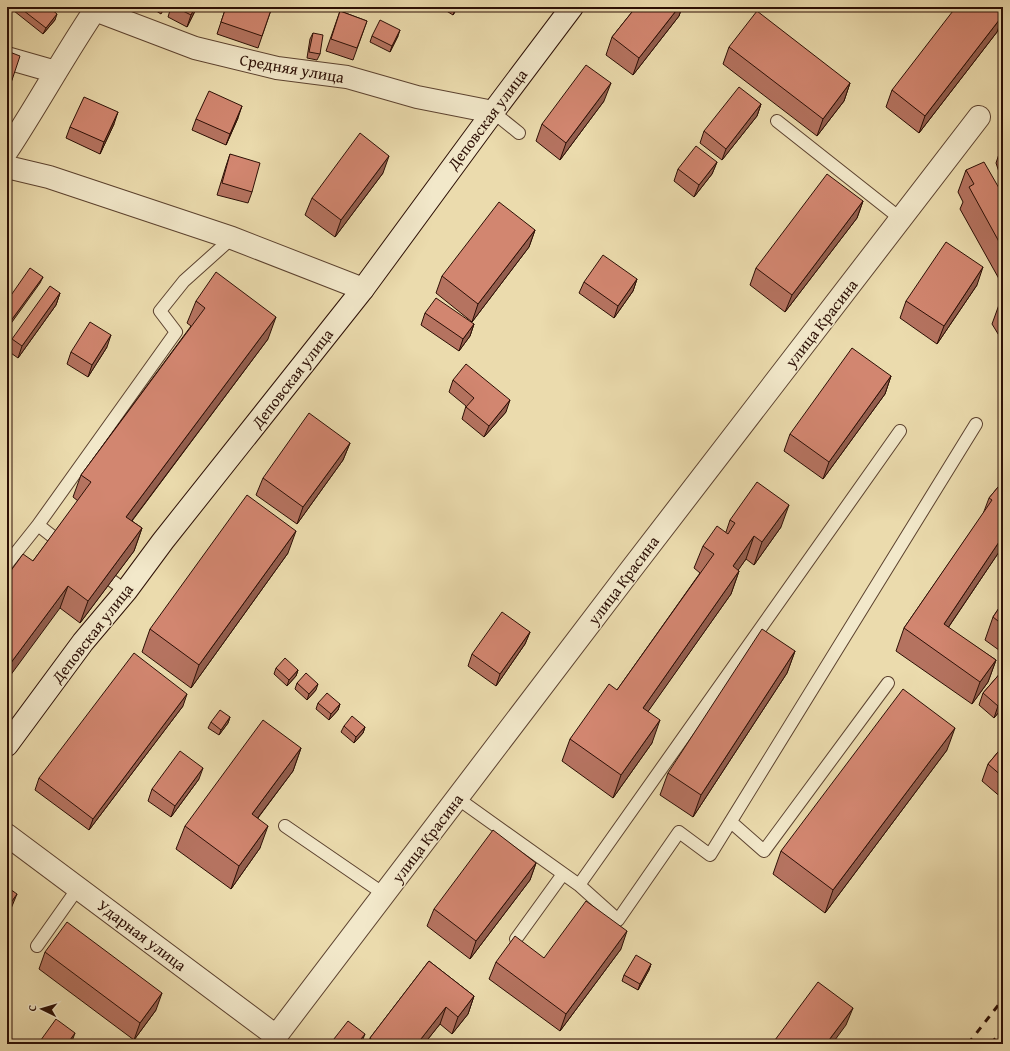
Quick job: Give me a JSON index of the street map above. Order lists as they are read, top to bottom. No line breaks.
{"streets":{"street":["Средняя улица","Деповская улица","улица Красина","Ударная улица"]},"crossings":[["Средняя улица","Деповская улица"],["улица Красина","Ударная улица"]],"north":"left"}
